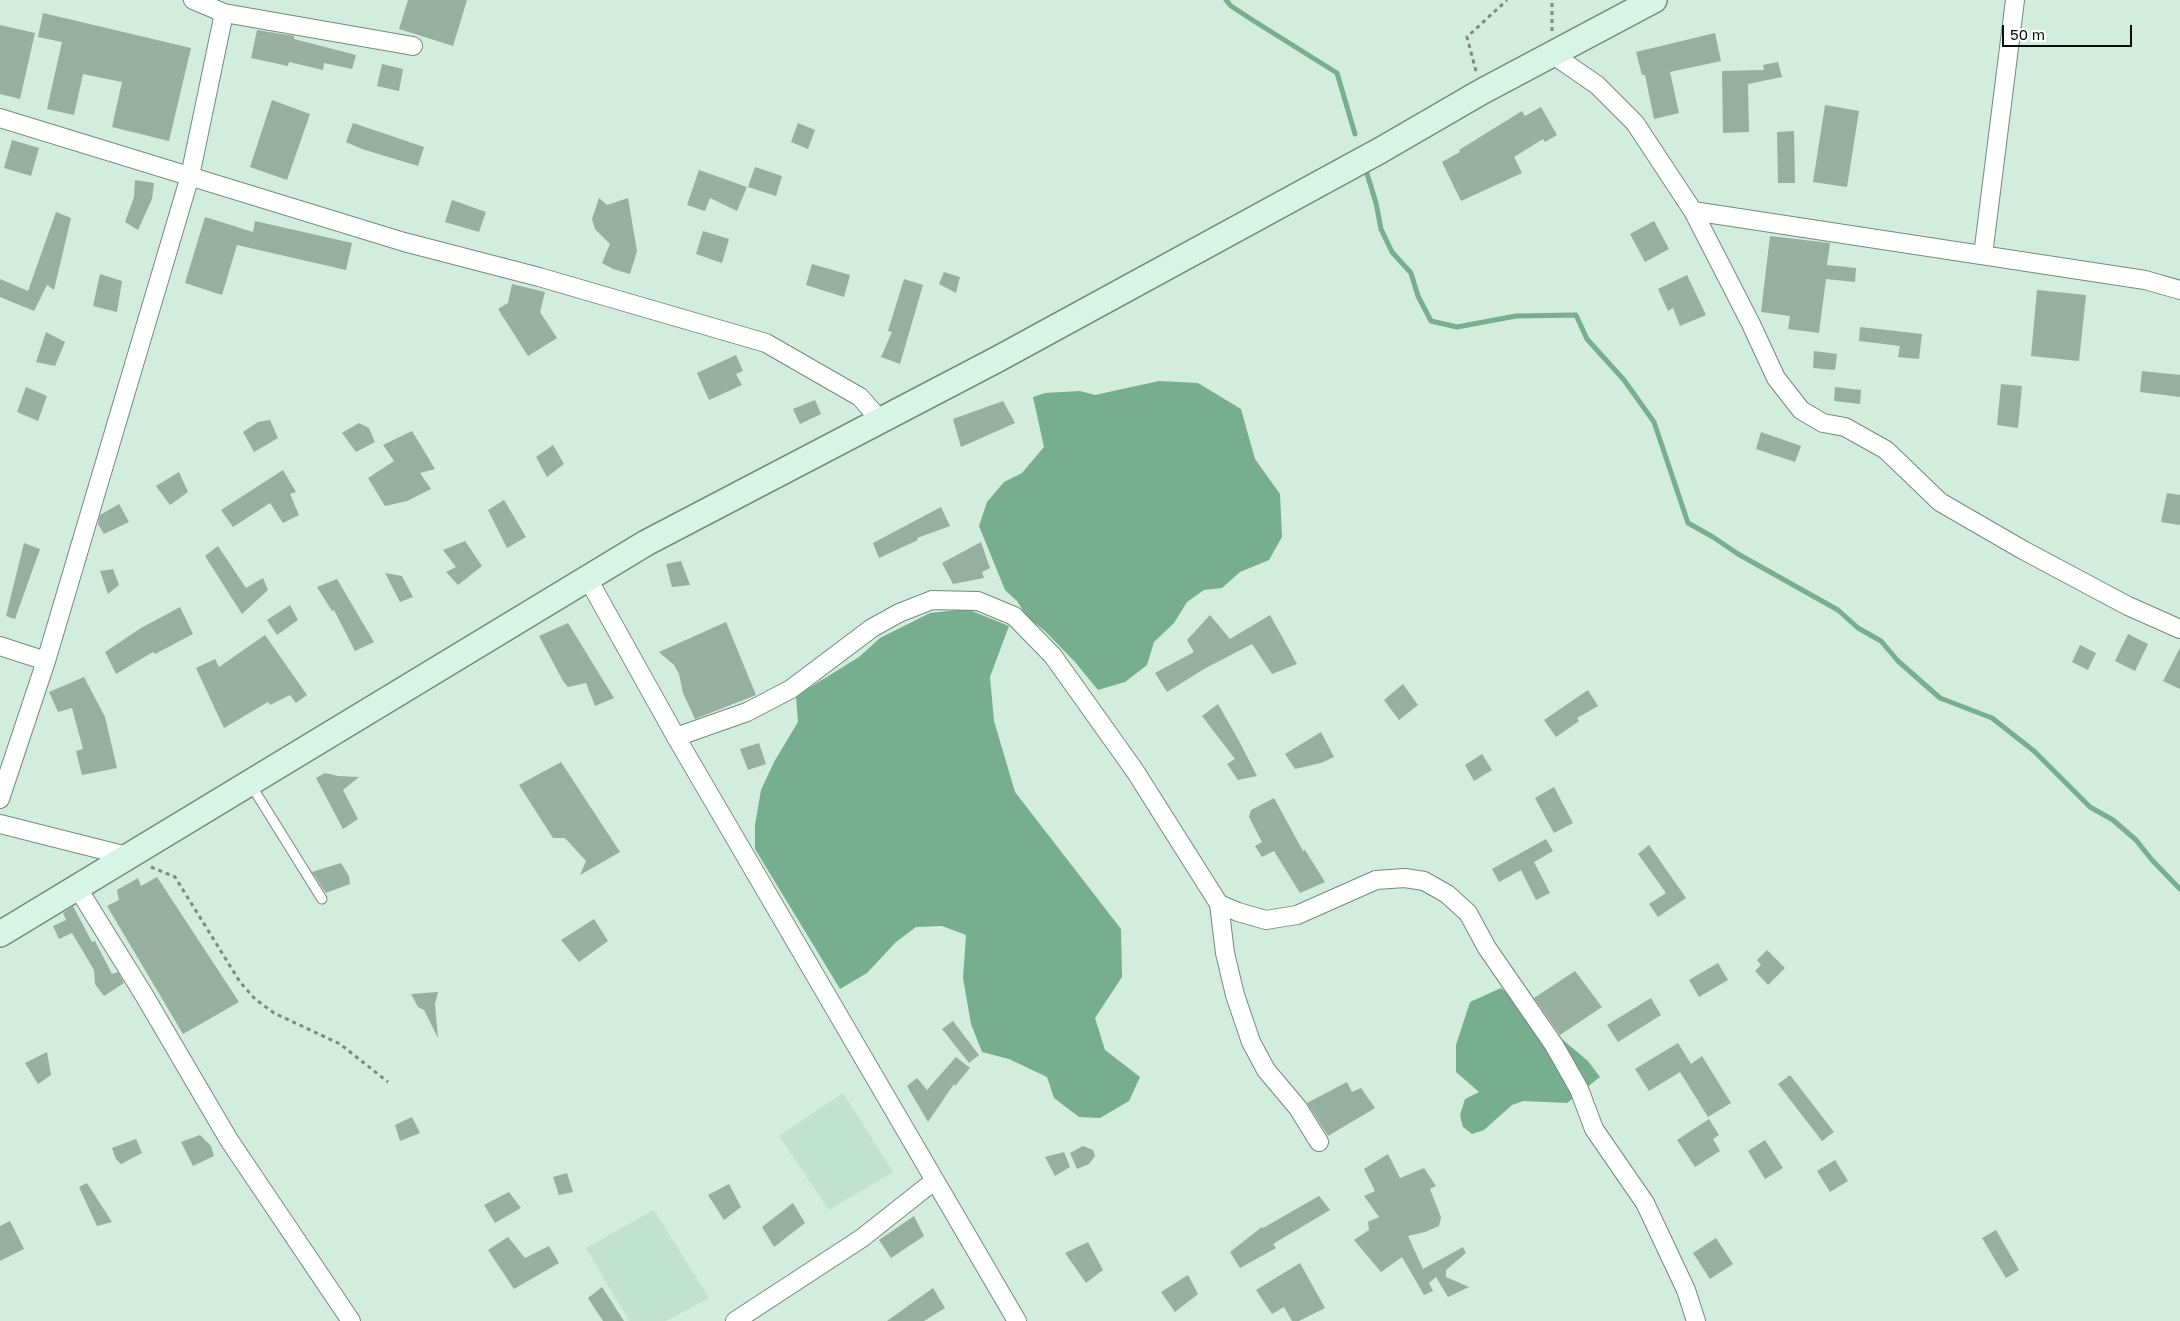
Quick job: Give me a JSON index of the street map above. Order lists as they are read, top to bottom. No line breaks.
{"scale_bar":"50 m"}
